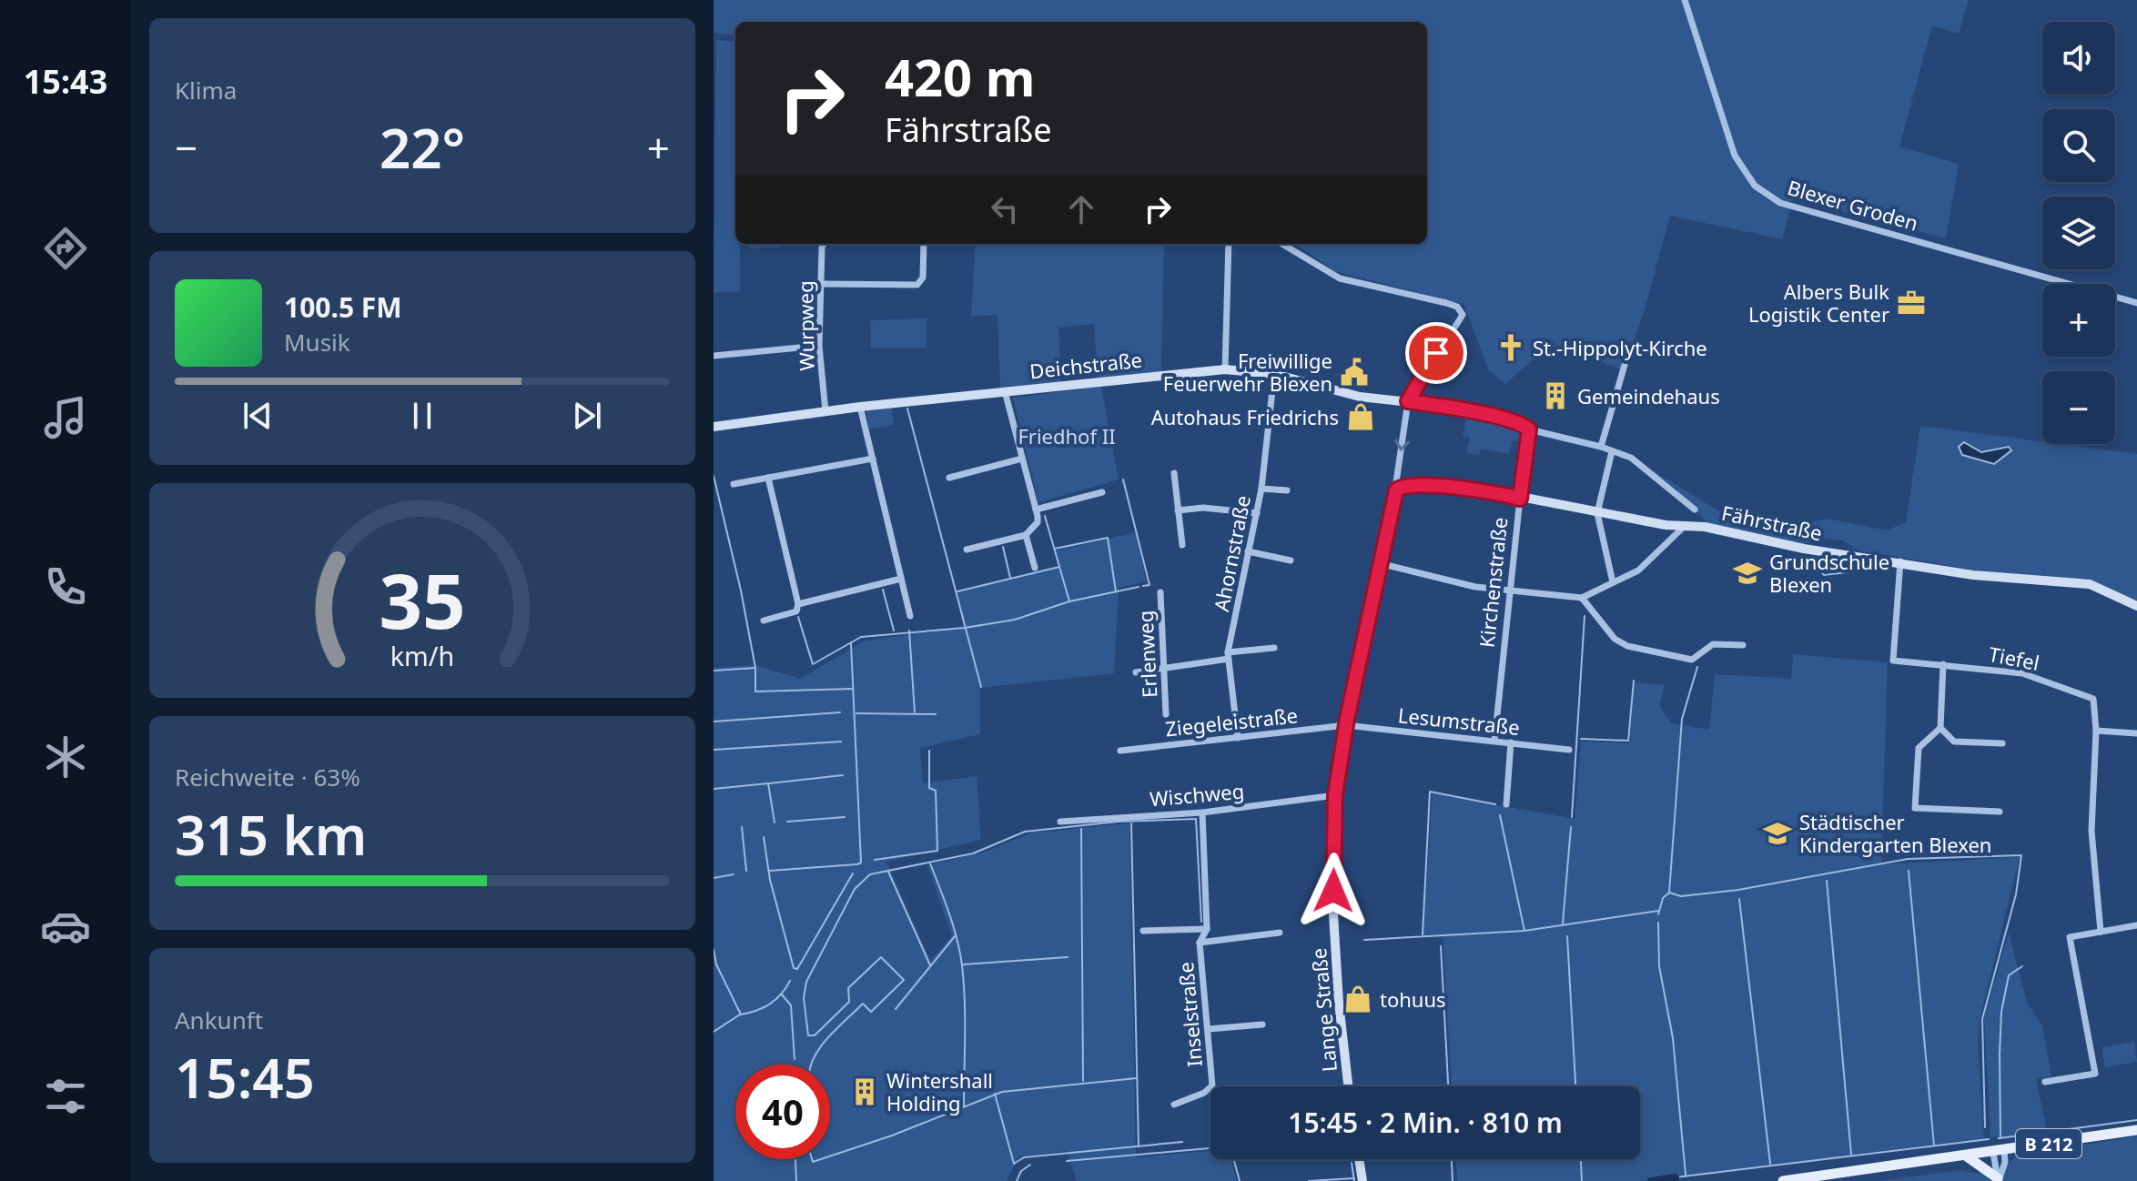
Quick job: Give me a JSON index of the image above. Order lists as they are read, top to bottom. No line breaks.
{"streets":{"main road":["B 212"],"street":["Blexer Groden","Wurpweg","Deichstraße","Fährstraße","Ahornstraße","Kirchenstraße","Erlenweg","Tiefel","Lesumstraße","Ziegeleistraße","Wischweg","Lange Straße","Inselstraße"]},"crossings":[["Wurpweg","Deichstraße"],["Deichstraße","Ahornstraße"],["Deichstraße","Kirchenstraße"],["Deichstraße","Lange Straße"],["Fährstraße","Kirchenstraße"],["Fährstraße","Tiefel"],["Fährstraße","Lange Straße"],["Ahornstraße","Ziegeleistraße"],["Kirchenstraße","Lesumstraße"],["Lesumstraße","Ziegeleistraße"],["Lesumstraße","Lange Straße"],["Ziegeleistraße","Lange Straße"],["Wischweg","Lange Straße"]],"parks":["Friedhof II"],"places":{"office":["Albers Bulk Logistik Center"],"church":["St.-Hippolyt-Kirche"],"public building":["Freiwillige Feuerwehr Blexen"],"building":["Gemeindehaus","Wintershall Holding"],"shop":["Autohaus Friedrichs","tohuus"],"school or university":["Grundschule Blexen","Städtischer Kindergarten Blexen"]},"page":{"tabs":"15:43","tile":["Klima",["Reichweite · 63%","315 km"],["Ankunft","15:45"]],"map_buttons":["+","−"],"turn":["420 m","Fährstraße"],"heat":["−","22°","+"],"song":["100.5 FM","Musik"],"limit":"40","trip":"15:45 · 2 Min. · 810 m","gauge":["35","km/h"]}}
